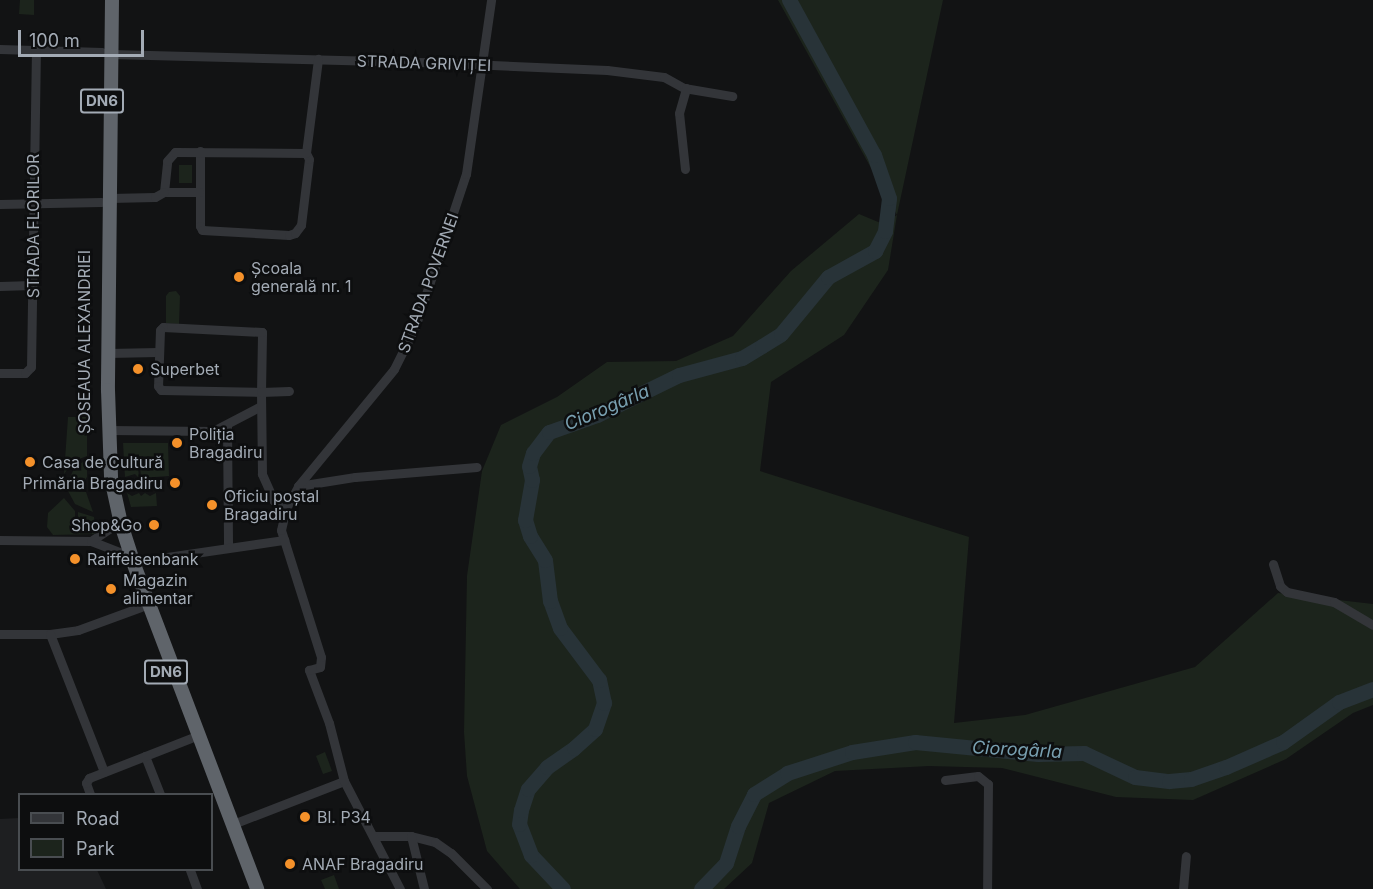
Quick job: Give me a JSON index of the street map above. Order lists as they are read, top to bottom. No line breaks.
{"streets":{"highway":["DN6","ȘOSEAUA ALEXANDRIEI"],"street":["STRADA GRIVIȚEI","STRADA FLORILOR","STRADA POVERNEI"]},"crossings":[["STRADA GRIVIȚEI","STRADA FLORILOR"],["STRADA GRIVIȚEI","STRADA POVERNEI"],["STRADA GRIVIȚEI","ȘOSEAUA ALEXANDRIEI"]],"water":["Ciorogârla"],"places":["Școala generală nr. 1","Superbet","Poliția Bragadiru","Casa de Cultură","Primăria Bragadiru","Oficiu poștal Bragadiru","Shop&Go","Raiffeisenbank","Magazin alimentar","Bl. P34","ANAF Bragadiru"],"legend":["Road","Park"],"scale_bar":"100 m"}
